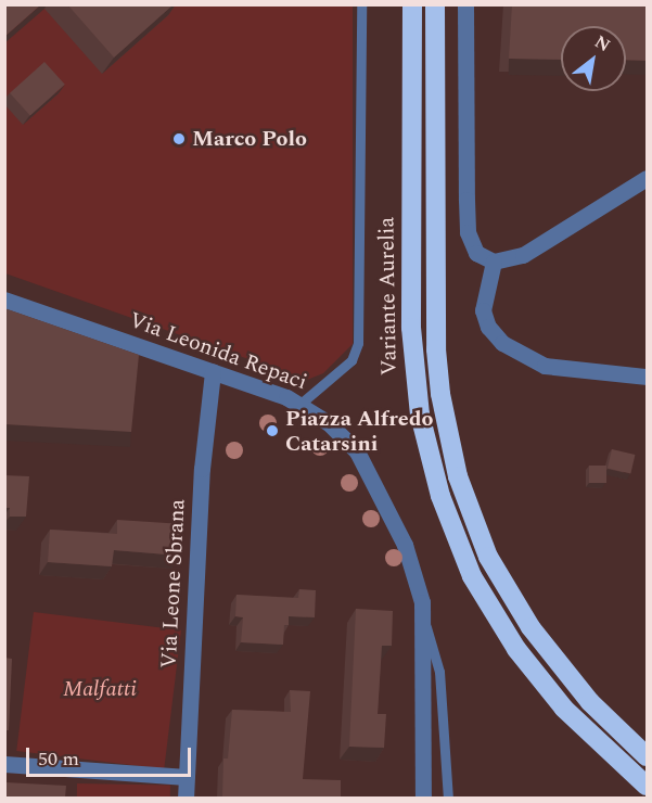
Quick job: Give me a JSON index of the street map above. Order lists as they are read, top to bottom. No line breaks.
{"streets":{"highway":["Variante Aurelia"],"street":["Via Leonida Repaci","Via Leone Sbrana"]},"crossings":[["Via Leonida Repaci","Via Leone Sbrana"]],"parks":["Malfatti"],"places":["Marco Polo","Piazza Alfredo Catarsini"],"scale_bar":"50 m","north":"top right"}
